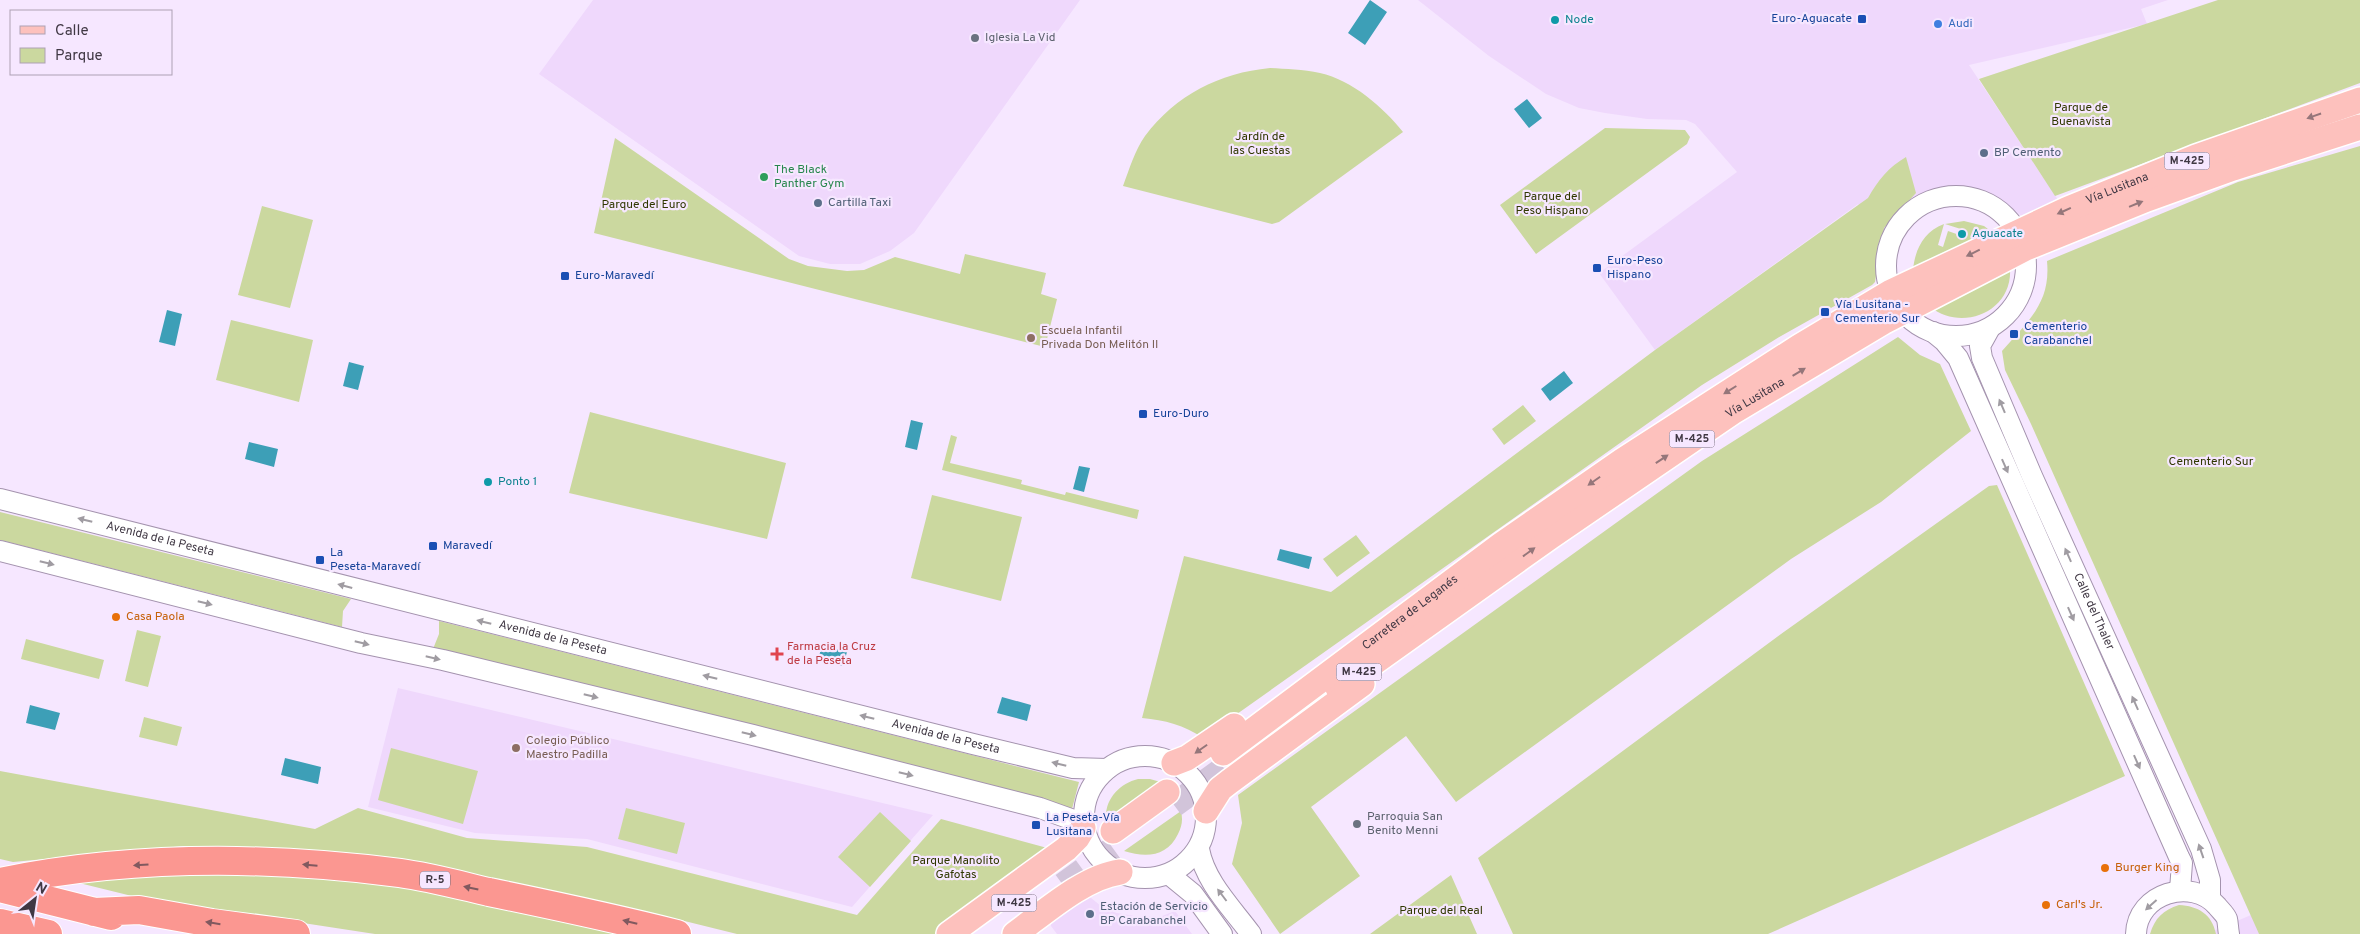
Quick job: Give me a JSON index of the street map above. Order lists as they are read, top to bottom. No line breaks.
{"streets":{"highway":["R-5"],"main road":["M-425","Vía Lusitana","Carretera de Leganés"],"street":["Avenida de la Peseta","Calle del Thaler"]},"crossings":[["M-425","Vía Lusitana"],["Vía Lusitana","Carretera de Leganés"]],"parks":["Parque de Buenavista","Jardín de las Cuestas","Parque del Peso Hispano","Parque del Euro","Cementerio Sur","Parque Manolito Gafotas","Parque del Real"],"places":{"transit":["Euro-Aguacate","Euro-Peso Hispano","Euro-Maravedí","Vía Lusitana - Cementerio Sur","Cementerio Carabanchel","Euro-Duro","Maravedí","La Peseta-Maravedí","La Peseta-Vía Lusitana"],"other":["Node","Audi","Iglesia La Vid","BP Cemento","The Black Panther Gym","Cartilla Taxi","Aguacate","Escuela Infantil Privada Don Melitón II","Ponto 1","Casa Paola","Colegio Público Maestro Padilla","Parroquia San Benito Menni","Burger King","Carl's Jr.","Estación de Servicio BP Carabanchel"],"health":["Farmacia la Cruz de la Peseta"]},"legend":["Calle","Parque"],"north":"top right"}
